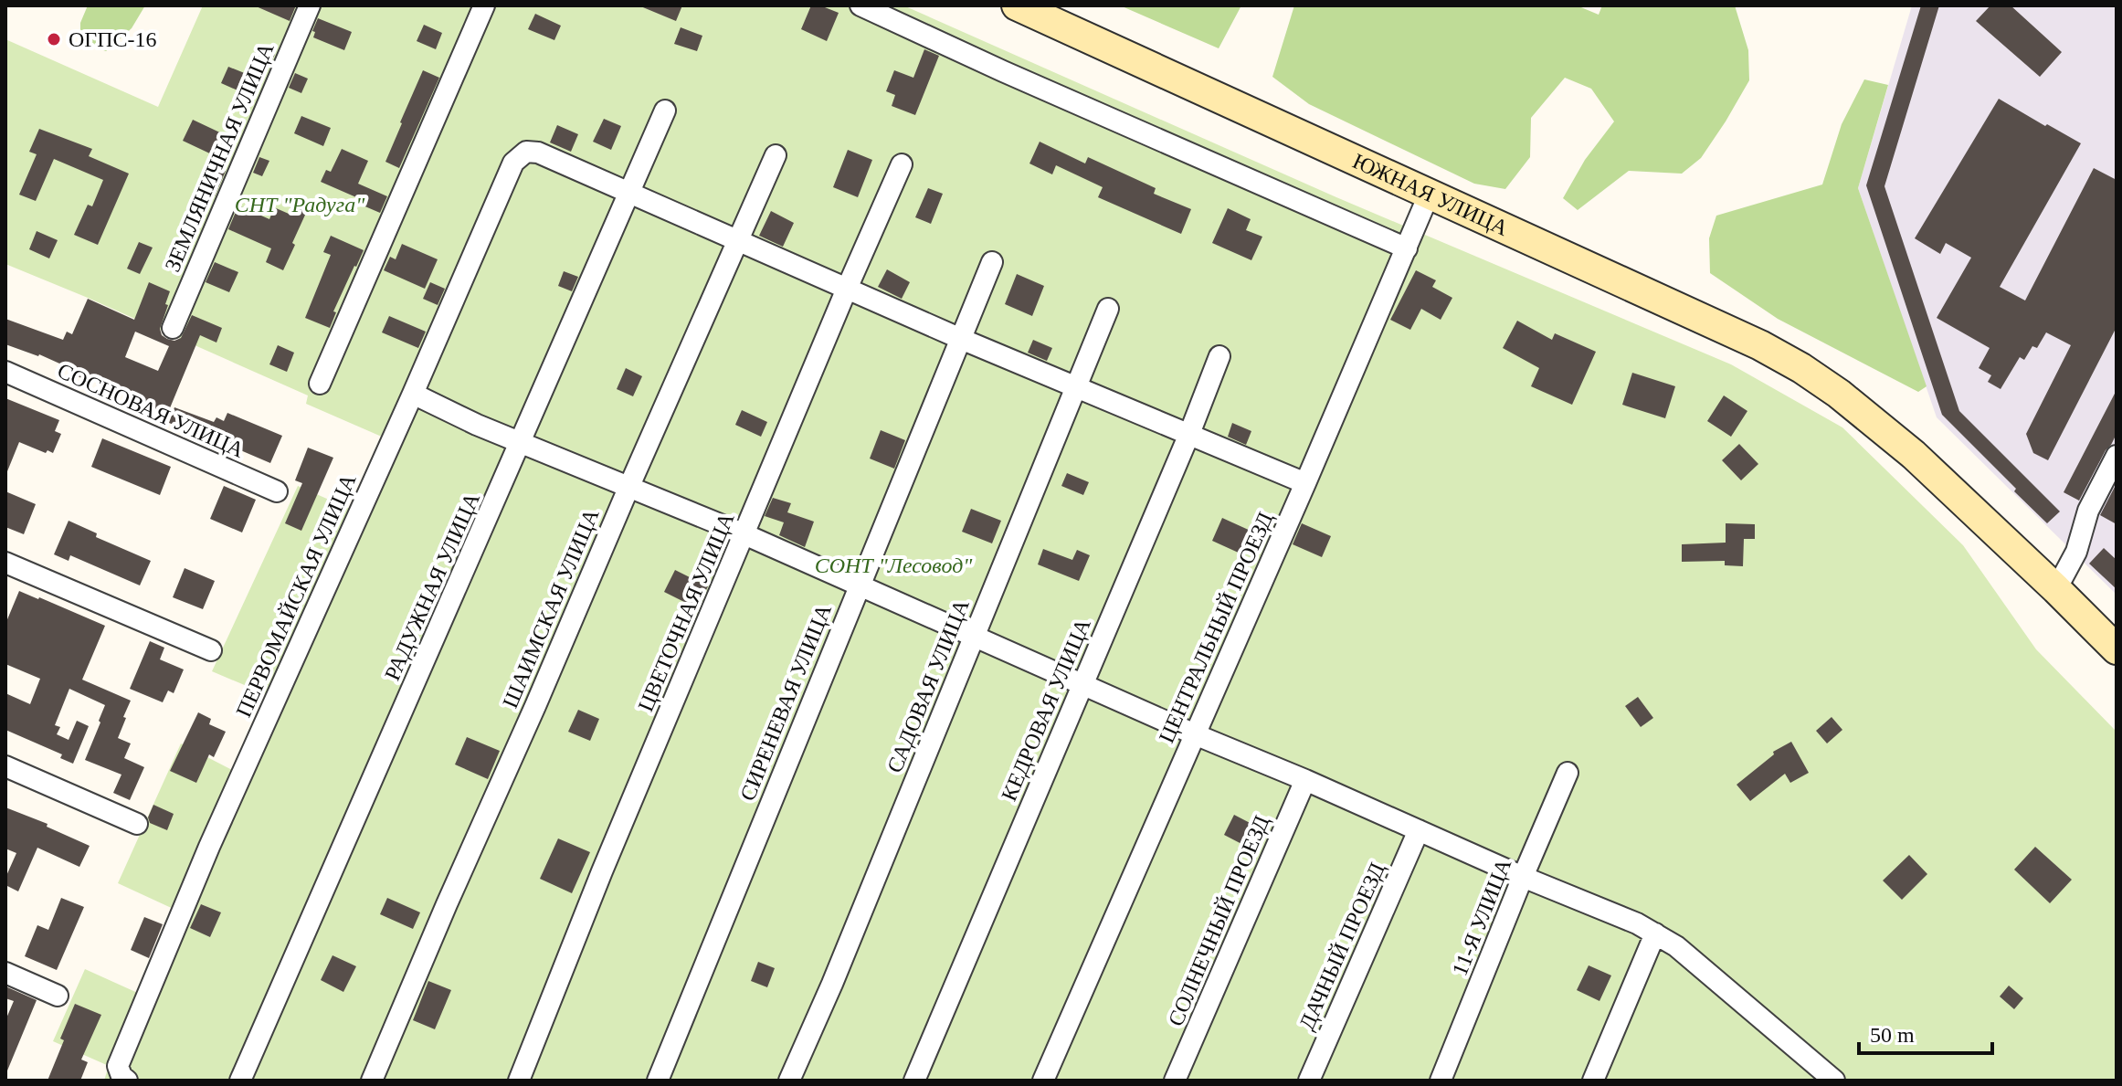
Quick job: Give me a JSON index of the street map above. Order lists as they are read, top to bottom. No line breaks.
{"streets":{"main road":["ЮЖНАЯ УЛИЦА"],"street":["ЗЕМЛЯНИЧНАЯ УЛИЦА","СОСНОВАЯ УЛИЦА","РАДУЖНАЯ УЛИЦА","ПЕРВОМАЙСКАЯ УЛИЦА","ШАИМСКАЯ УЛИЦА","ЦВЕТОЧНАЯ УЛИЦА","ЦЕНТРАЛЬНЫЙ ПРОЕЗД","САДОВАЯ УЛИЦА","СИРЕНЕВАЯ УЛИЦА","КЕДРОВАЯ УЛИЦА","11-Я УЛИЦА","СОЛНЕЧНЫЙ ПРОЕЗД","ДАЧНЫЙ ПРОЕЗД"]},"crossings":[["ЮЖНАЯ УЛИЦА","ЦЕНТРАЛЬНЫЙ ПРОЕЗД"],["РАДУЖНАЯ УЛИЦА","ПЕРВОМАЙСКАЯ УЛИЦА"]],"parks":["СНТ \"Радуга\"","СОНТ \"Лесовод\""],"places":["ОГПС-16"],"scale_bar":"50 m"}
